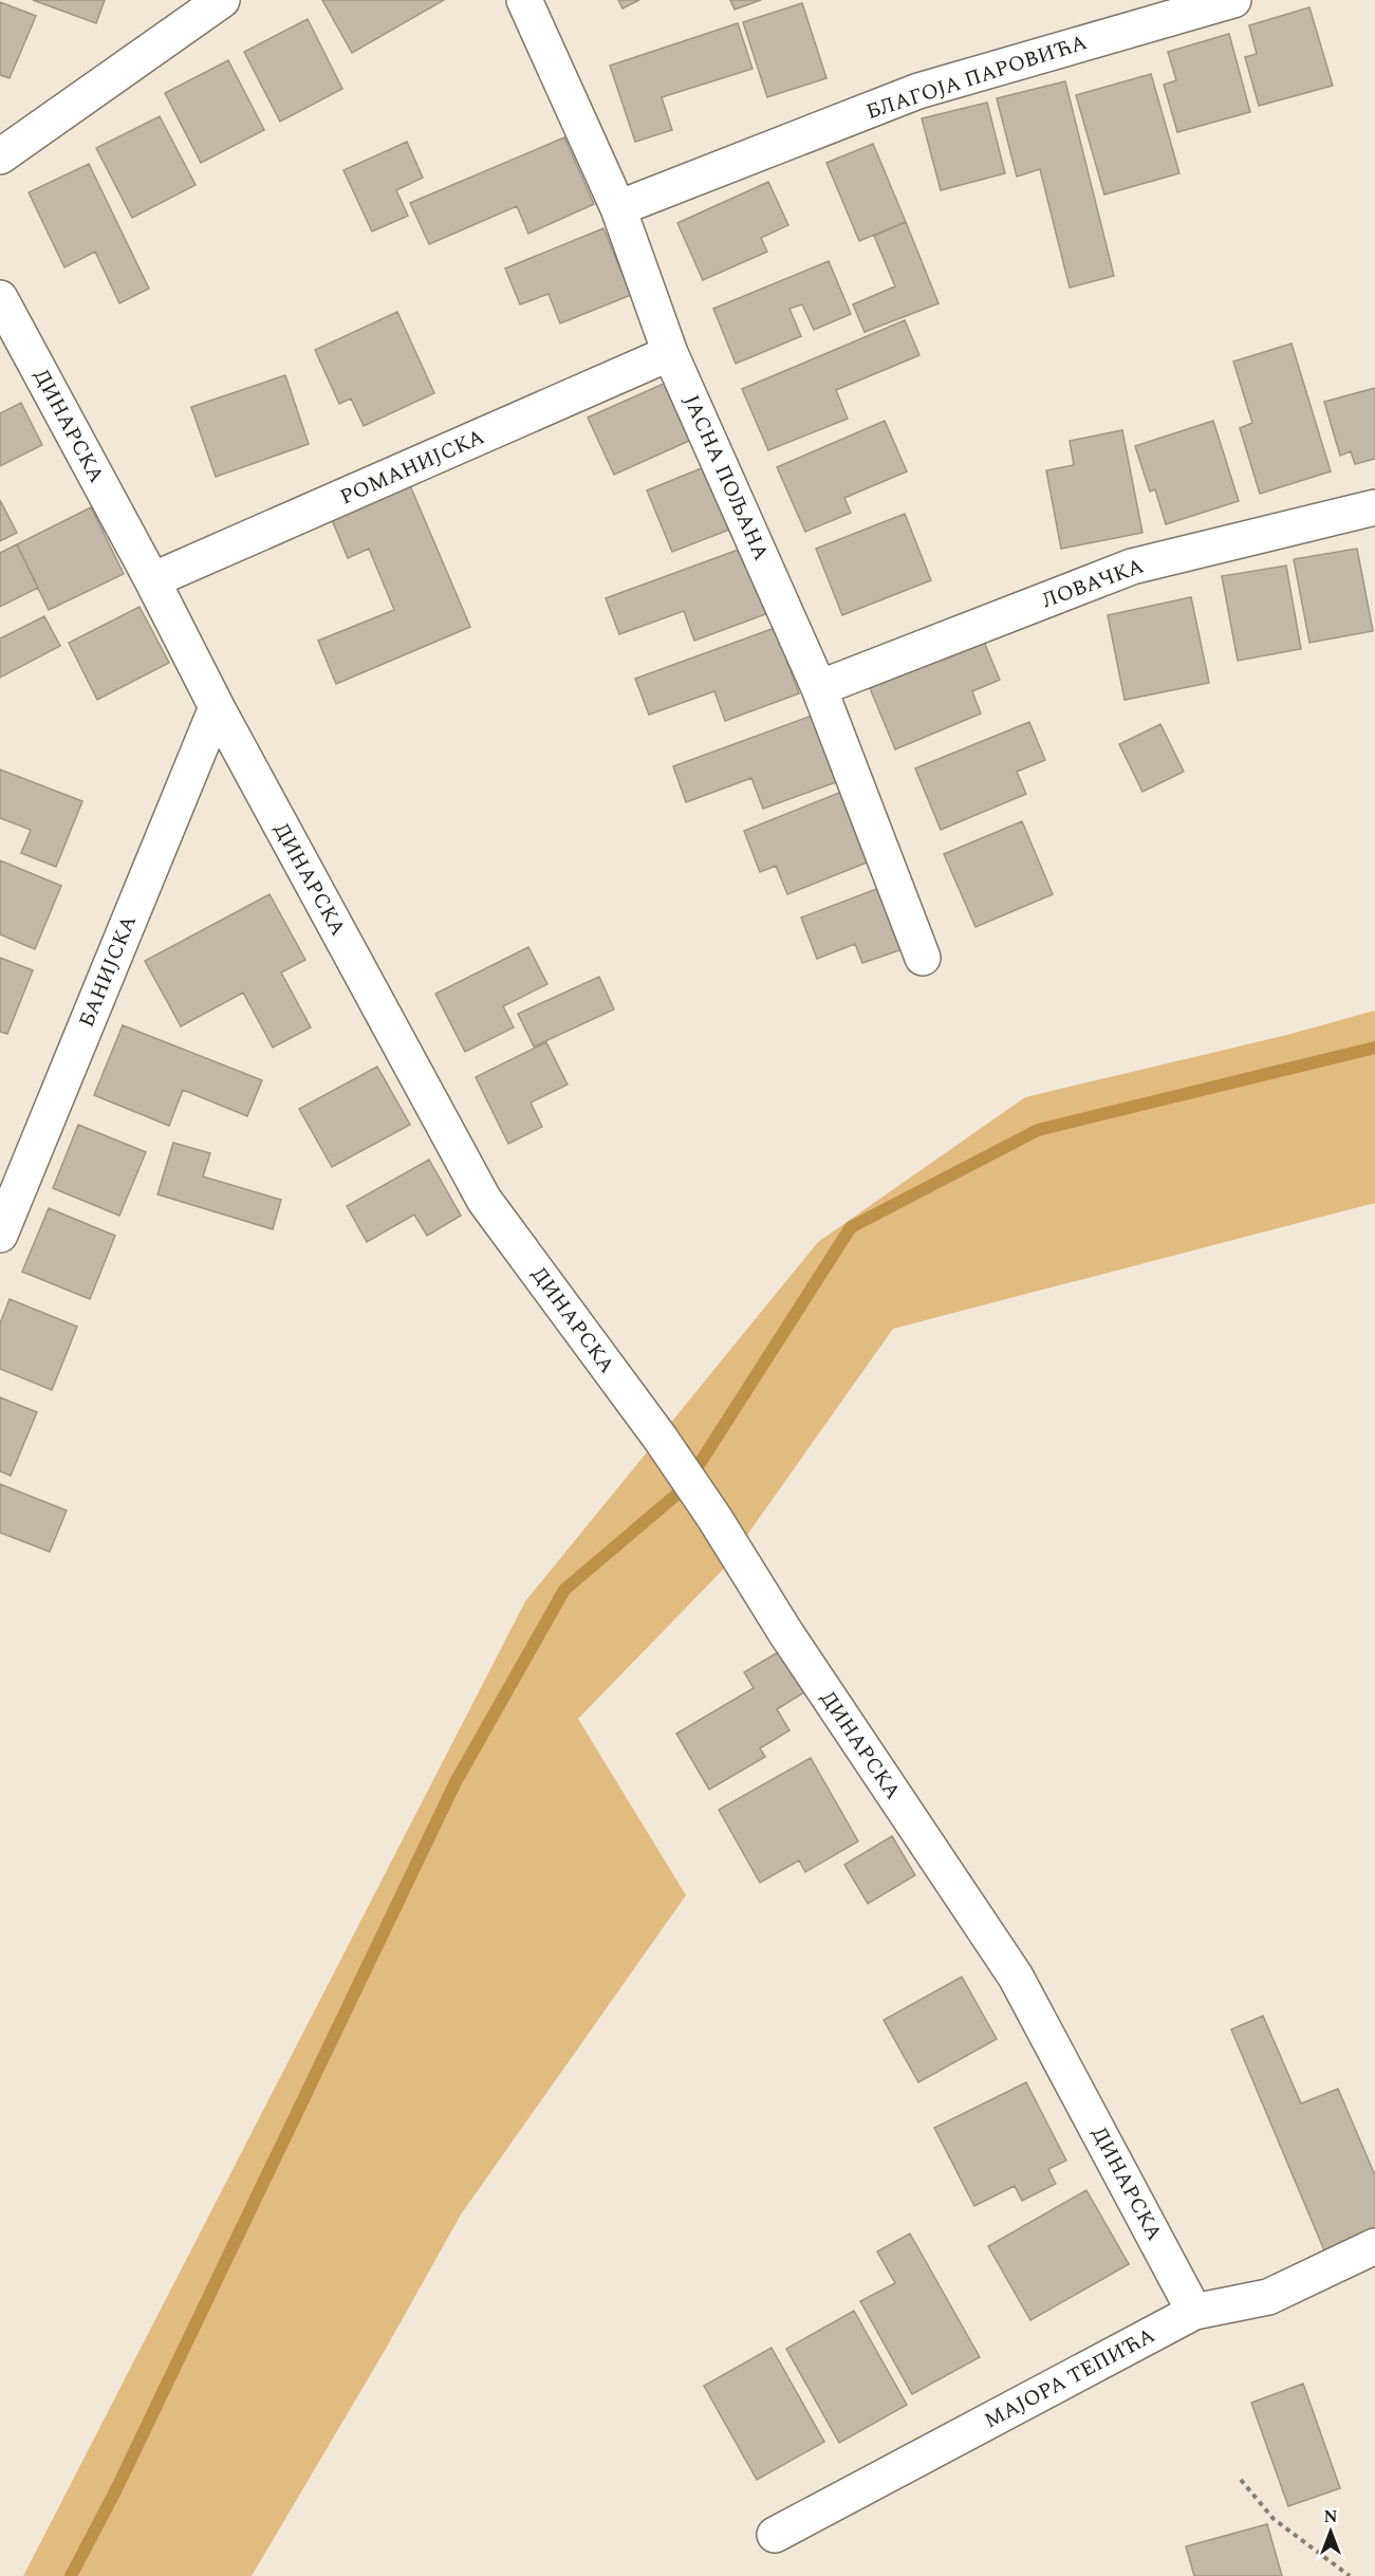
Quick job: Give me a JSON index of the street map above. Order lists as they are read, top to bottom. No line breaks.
{"streets":{"street":["БЛАГОЈА ПАРОВИЋА","ДИНАРСКА","РОМАНИЈСКА","ЈАСНА ПОЉАНА","ЛОВАЧКА","БАНИЈСКА","МАЈОРА ТЕПИЋА"]},"crossings":[["БЛАГОЈА ПАРОВИЋА","ЈАСНА ПОЉАНА"],["ДИНАРСКА","РОМАНИЈСКА"],["ДИНАРСКА","БАНИЈСКА"],["ДИНАРСКА","МАЈОРА ТЕПИЋА"],["РОМАНИЈСКА","ЈАСНА ПОЉАНА"],["ЈАСНА ПОЉАНА","ЛОВАЧКА"]],"north":"top"}
